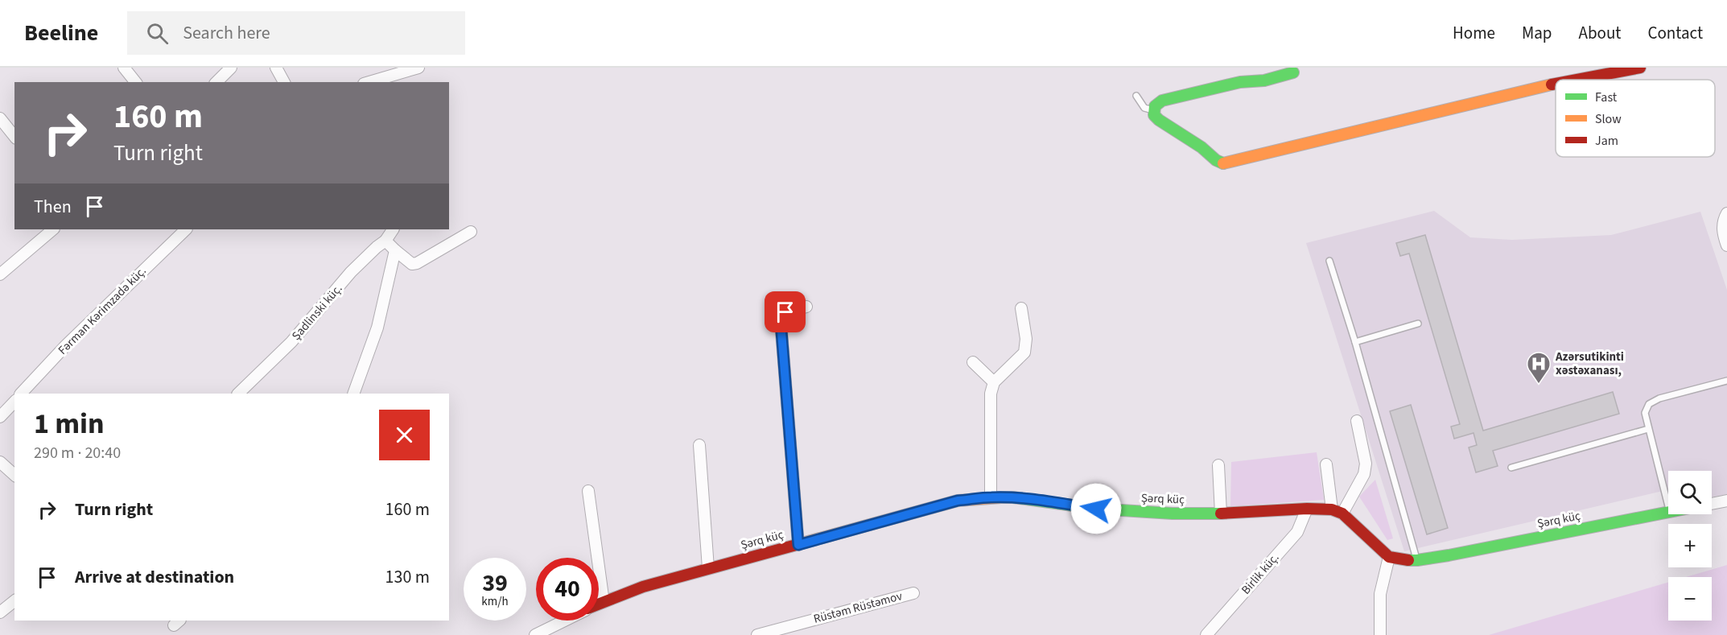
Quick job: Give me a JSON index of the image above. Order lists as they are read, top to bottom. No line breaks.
{"streets":{"street":["Fərman Kərimzadə küç.","Şadlinski küç.","Şərq küç","Birlik küç.","Rüstəm Rüstəmov"]},"crossings":[["Şərq küç","Birlik küç."]],"places":{"hospital":["Azərsutikinti xəstəxanası,"]},"legend":["Fast","Slow","Jam"],"page":{"header":"Beeline","search":"Search here","nav":["Home","Map","About","Contact"],"turn":["160 m","Turn right"],"then":"Then","heading":["1 min","290 m · 20:40"],"map_buttons":["+","−"],"list":[{"name":"Turn right","value":"160 m"},{"name":"Arrive at destination","value":"130 m"}],"speed":"39 km/h","limit":"40"}}
